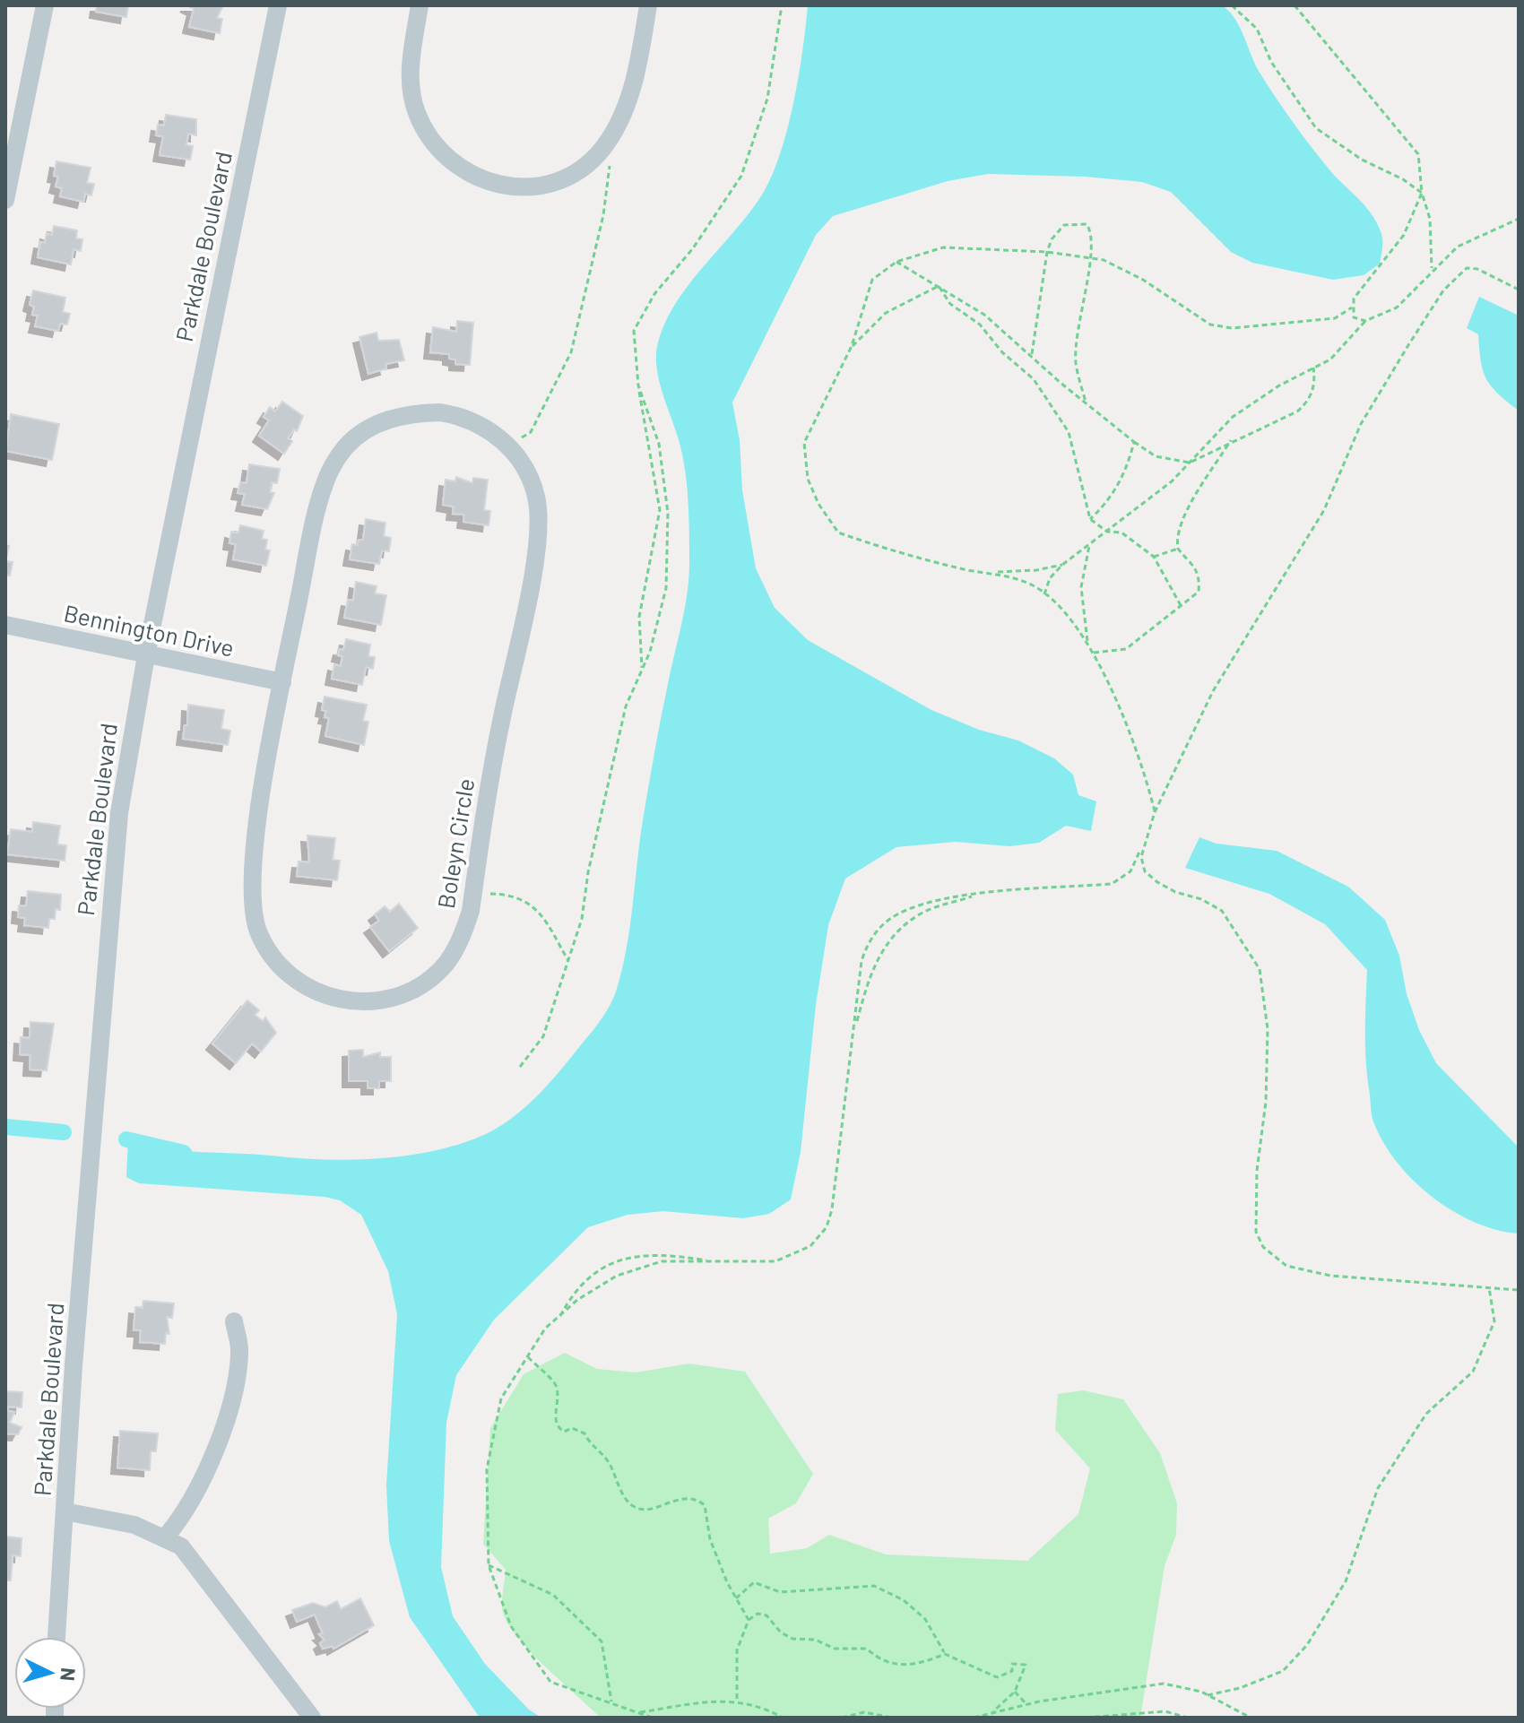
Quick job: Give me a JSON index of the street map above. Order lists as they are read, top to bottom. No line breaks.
{"streets":{"street":["Parkdale Boulevard","Bennington Drive","Boleyn Circle"]},"crossings":[["Parkdale Boulevard","Bennington Drive"],["Bennington Drive","Boleyn Circle"]],"north":"right"}
